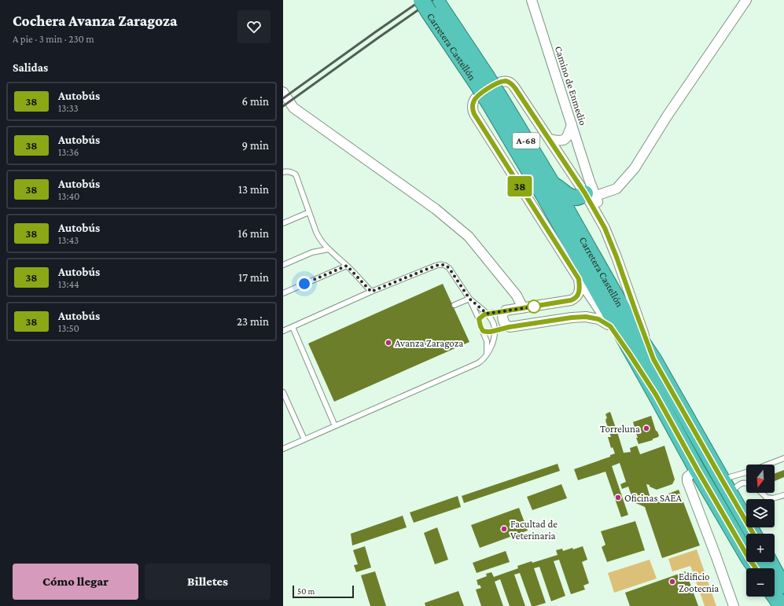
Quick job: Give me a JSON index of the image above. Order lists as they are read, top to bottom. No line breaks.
{"streets":{"highway":["Carretera Castellón","A-68"],"street":["Camino de Enmedio"]},"crossings":[["Carretera Castellón","Camino de Enmedio"]],"places":["Avanza Zaragoza","Torreluna","Oficinas SAEA","Facultad de Veterinaria","Edificio Zootecnia"],"lines":["bus line 38"],"scale_bar":"50 m","north":"bottom","page":{"heading":[["Cochera Avanza Zaragoza","A pie · 3 min · 230 m"],"Salidas"],"on_map":"38","list":[{"mark":"38","name":"Autobús","note":"13:33","value":"6 min"},{"mark":"38","name":"Autobús","note":"13:36","value":"9 min"},{"mark":"38","name":"Autobús","note":"13:40","value":"13 min"},{"mark":"38","name":"Autobús","note":"13:43","value":"16 min"},{"mark":"38","name":"Autobús","note":"13:44","value":"17 min"},{"mark":"38","name":"Autobús","note":"13:50","value":"23 min"}],"map_buttons":["+","−"],"buttons":["Cómo llegar","Billetes"],"scale":"50 m"}}
